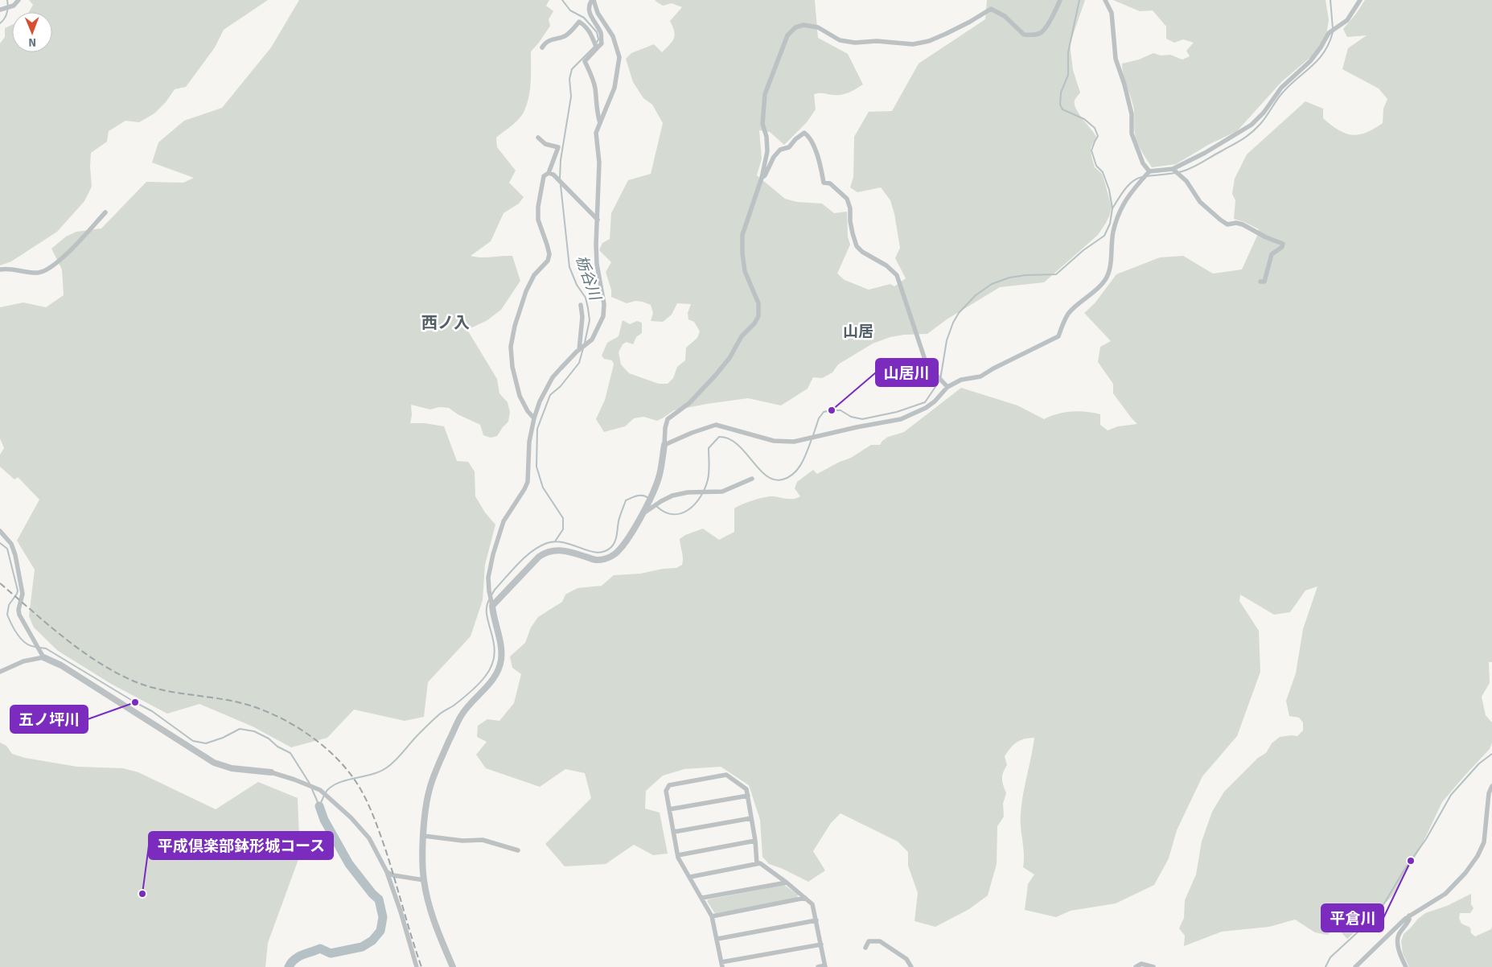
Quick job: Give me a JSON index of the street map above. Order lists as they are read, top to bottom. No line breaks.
{"districts":["西ノ入","山居"],"water":["栃谷川"],"places":["山居川","五ノ坪川","平倉川","平成倶楽部鉢形城コース"],"north":"bottom"}
